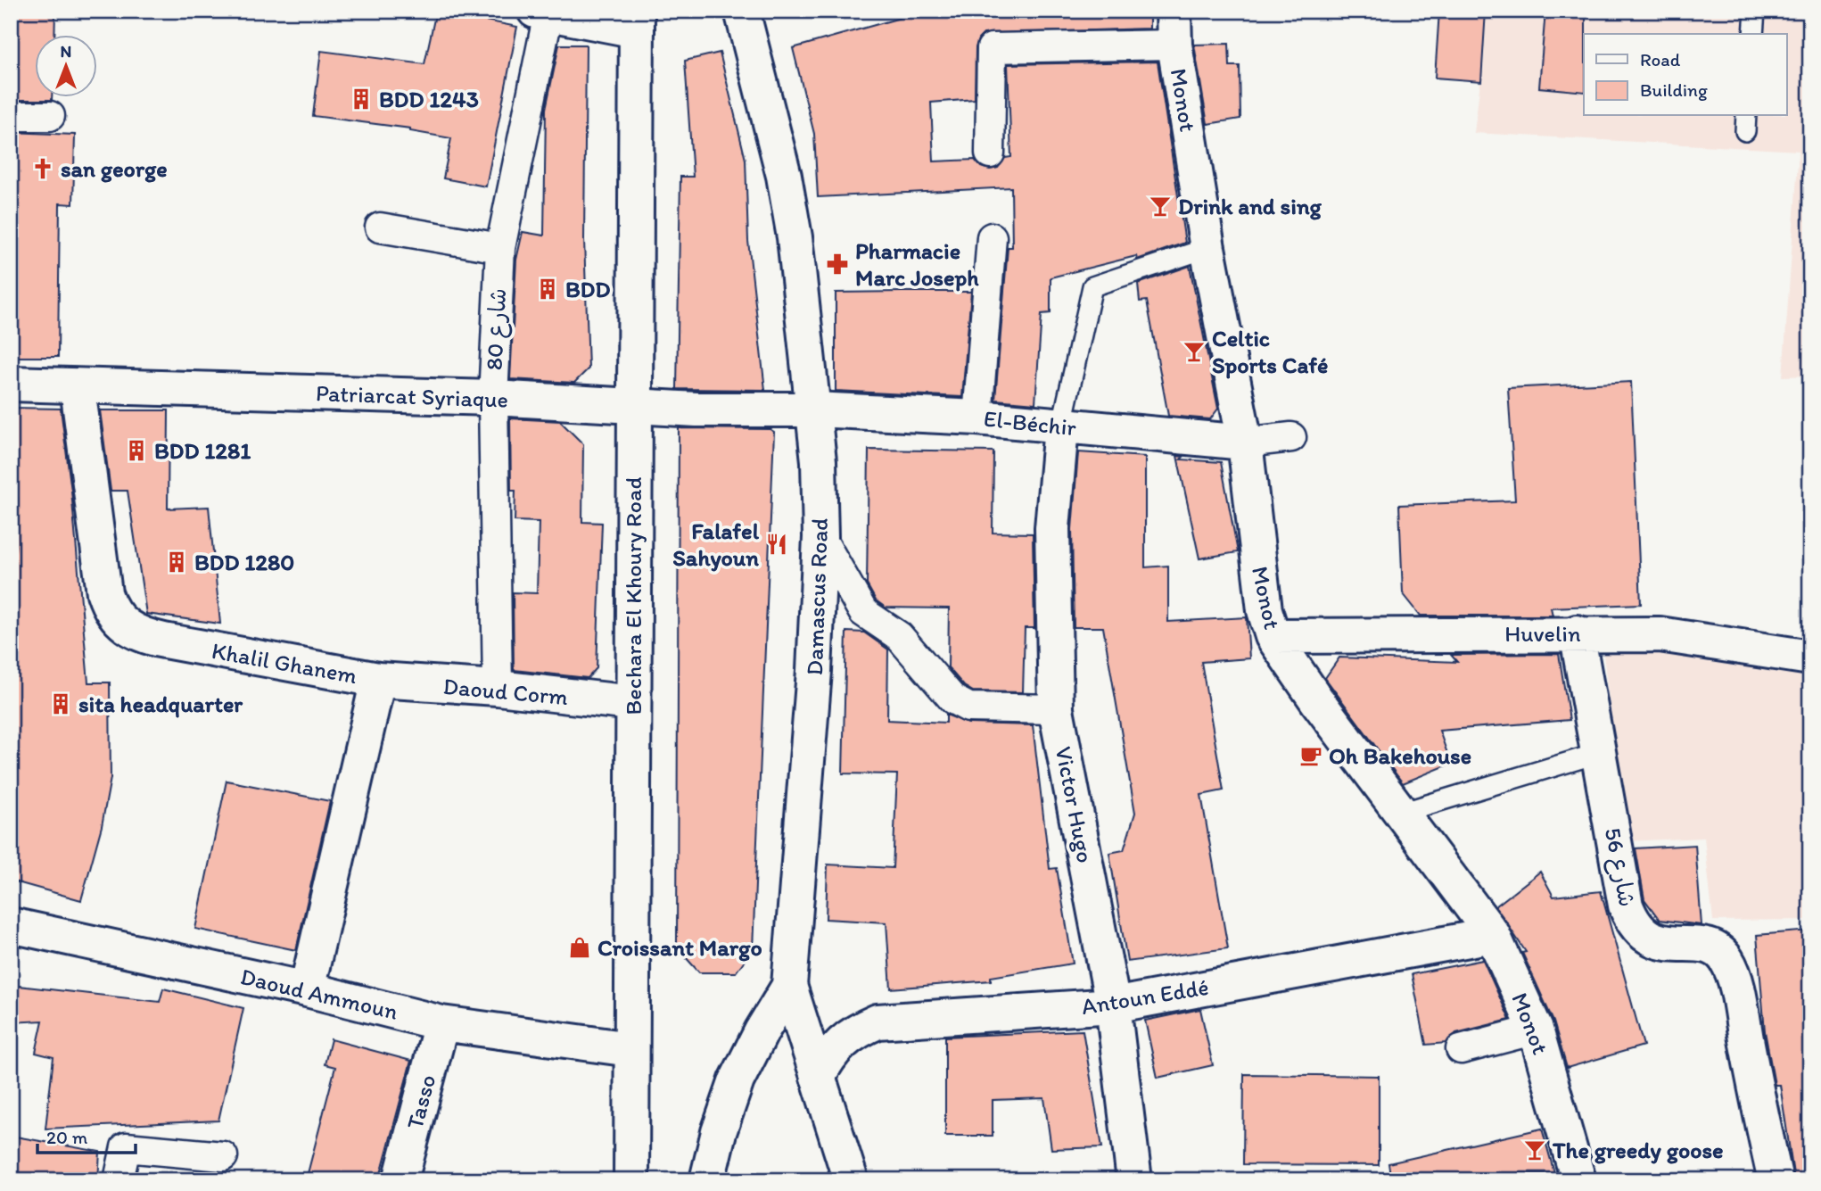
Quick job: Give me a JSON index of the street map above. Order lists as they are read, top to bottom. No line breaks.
{"streets":{"street":["Monot","شارع 80","Patriarcat Syriaque","El-Béchir","Bechara El Khoury Road","Damascus Road","Huvelin","Khalil Ghanem","Daoud Corm","Victor Hugo","شارع 56","Daoud Ammoun","Antoun Eddé","Tasso"]},"crossings":[["Monot","El-Béchir"],["Monot","Huvelin"],["Monot","Antoun Eddé"],["شارع 80","Patriarcat Syriaque"],["شارع 80","Daoud Corm"],["Patriarcat Syriaque","El-Béchir"],["Patriarcat Syriaque","Bechara El Khoury Road"],["Patriarcat Syriaque","Damascus Road"],["Patriarcat Syriaque","Khalil Ghanem"],["El-Béchir","Damascus Road"],["El-Béchir","Victor Hugo"],["Bechara El Khoury Road","Daoud Corm"],["Bechara El Khoury Road","Daoud Ammoun"],["Damascus Road","Antoun Eddé"],["Huvelin","شارع 56"],["Khalil Ghanem","Daoud Corm"],["Khalil Ghanem","Daoud Ammoun"],["Victor Hugo","Antoun Eddé"],["Daoud Ammoun","Tasso"]],"places":{"building":["BDD 1243","BDD","BDD 1281","BDD 1280","sita headquarter"],"church":["san george"],"bar":["Drink and sing","Celtic Sports Café","The greedy goose"],"pharmacy":["Pharmacie Marc Joseph"],"restaurant":["Falafel Sahyoun"],"cafe":["Oh Bakehouse"],"shop":["Croissant Margo"]},"legend":["Road","Building"],"scale_bar":"20 m","north":"top"}
